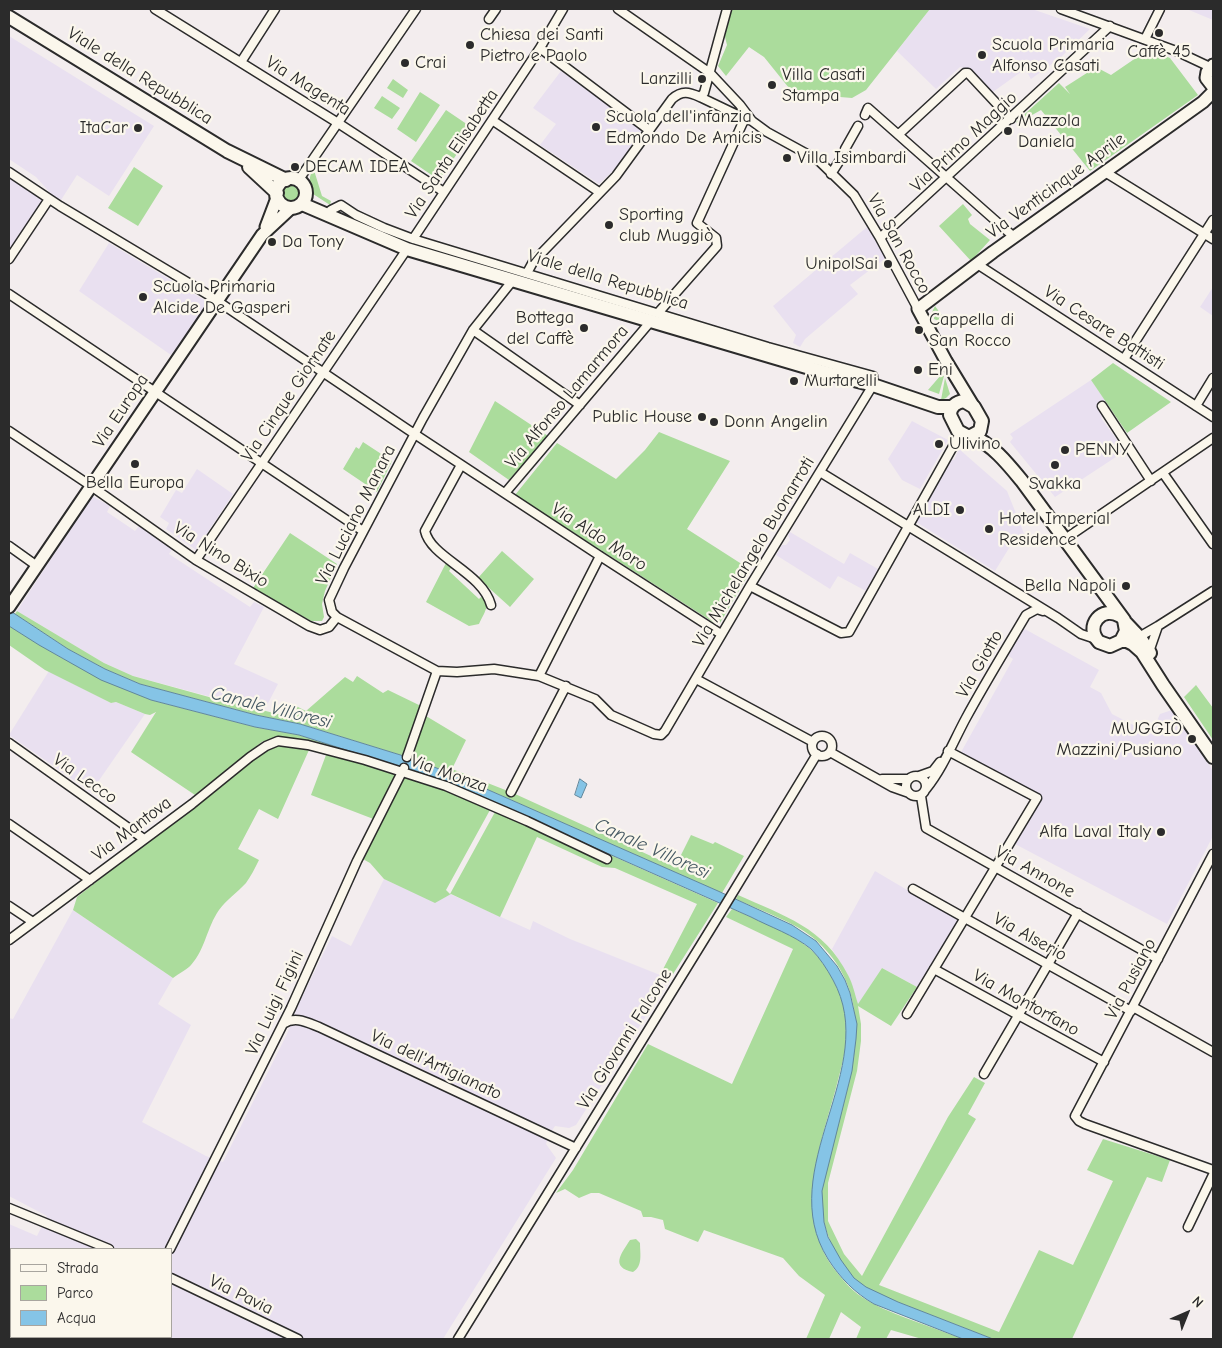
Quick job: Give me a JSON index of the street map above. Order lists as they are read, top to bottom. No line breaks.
{"streets":{"main road":["Viale della Repubblica","Via Venticinque Aprile","Via Europa"],"street":["Via Magenta","Via Primo Maggio","Via Santa Elisabetta","Via San Rocco","Via Cesare Battisti","Via Cinque Giornate","Via Alfonso Lamarmora","Via Luciano Manara","Via Aldo Moro","Via Michelangelo Buonarroti","Via Nino Bixio","Via Giotto","Via Monza","Via Lecco","Via Mantova","Via Annone","Via Alserio","Via Pusiano","Via Luigi Figini","Via Montorfano","Via Giovanni Falcone","Via dell'Artigianato","Via Pavia"]},"crossings":[["Viale della Repubblica","Via Santa Elisabetta"],["Viale della Repubblica","Via Cinque Giornate"],["Viale della Repubblica","Via Alfonso Lamarmora"],["Viale della Repubblica","Via Europa"],["Viale della Repubblica","Via Luciano Manara"],["Viale della Repubblica","Via Michelangelo Buonarroti"],["Via Magenta","Via Santa Elisabetta"],["Via Primo Maggio","Via San Rocco"],["Via Santa Elisabetta","Via Cinque Giornate"],["Via Venticinque Aprile","Via San Rocco"],["Via Venticinque Aprile","Via Cesare Battisti"],["Via San Rocco","Via Alfonso Lamarmora"],["Via Cinque Giornate","Via Aldo Moro"],["Via Cinque Giornate","Via Nino Bixio"],["Via Alfonso Lamarmora","Via Aldo Moro"],["Via Europa","Via Aldo Moro"],["Via Europa","Via Nino Bixio"],["Via Luciano Manara","Via Aldo Moro"],["Via Luciano Manara","Via Nino Bixio"],["Via Aldo Moro","Via Michelangelo Buonarroti"],["Via Giotto","Via Annone"],["Via Monza","Via Mantova"],["Via Monza","Via Luigi Figini"],["Via Lecco","Via Mantova"],["Via Annone","Via Pusiano"],["Via Alserio","Via Pusiano"],["Via Pusiano","Via Montorfano"],["Via Luigi Figini","Via dell'Artigianato"],["Via Giovanni Falcone","Via dell'Artigianato"]],"water":["Canale Villoresi"],"places":["Caffè 45","Chiesa dei Santi Pietro e Paolo","Scuola Primaria Alfonso Casati","Crai","Lanzilli","Villa Casati Stampa","Scuola dell'infanzia Edmondo De Amicis","ItaCar","Mazzola Daniela","Villa Isimbardi","DECAM IDEA","Sporting club Muggiò","Da Tony","UnipolSai","Scuola Primaria Alcide De Gasperi","Bottega del Caffè","Cappella di San Rocco","Eni","Murtarelli","Public House","Donn Angelin","Ulivino","PENNY","Bella Europa","Svakka","ALDI","Hotel Imperial Residence","Bella Napoli","MUGGIÒ Mazzini/Pusiano","Alfa Laval Italy"],"legend":["Strada","Parco","Acqua"],"north":"top right"}
